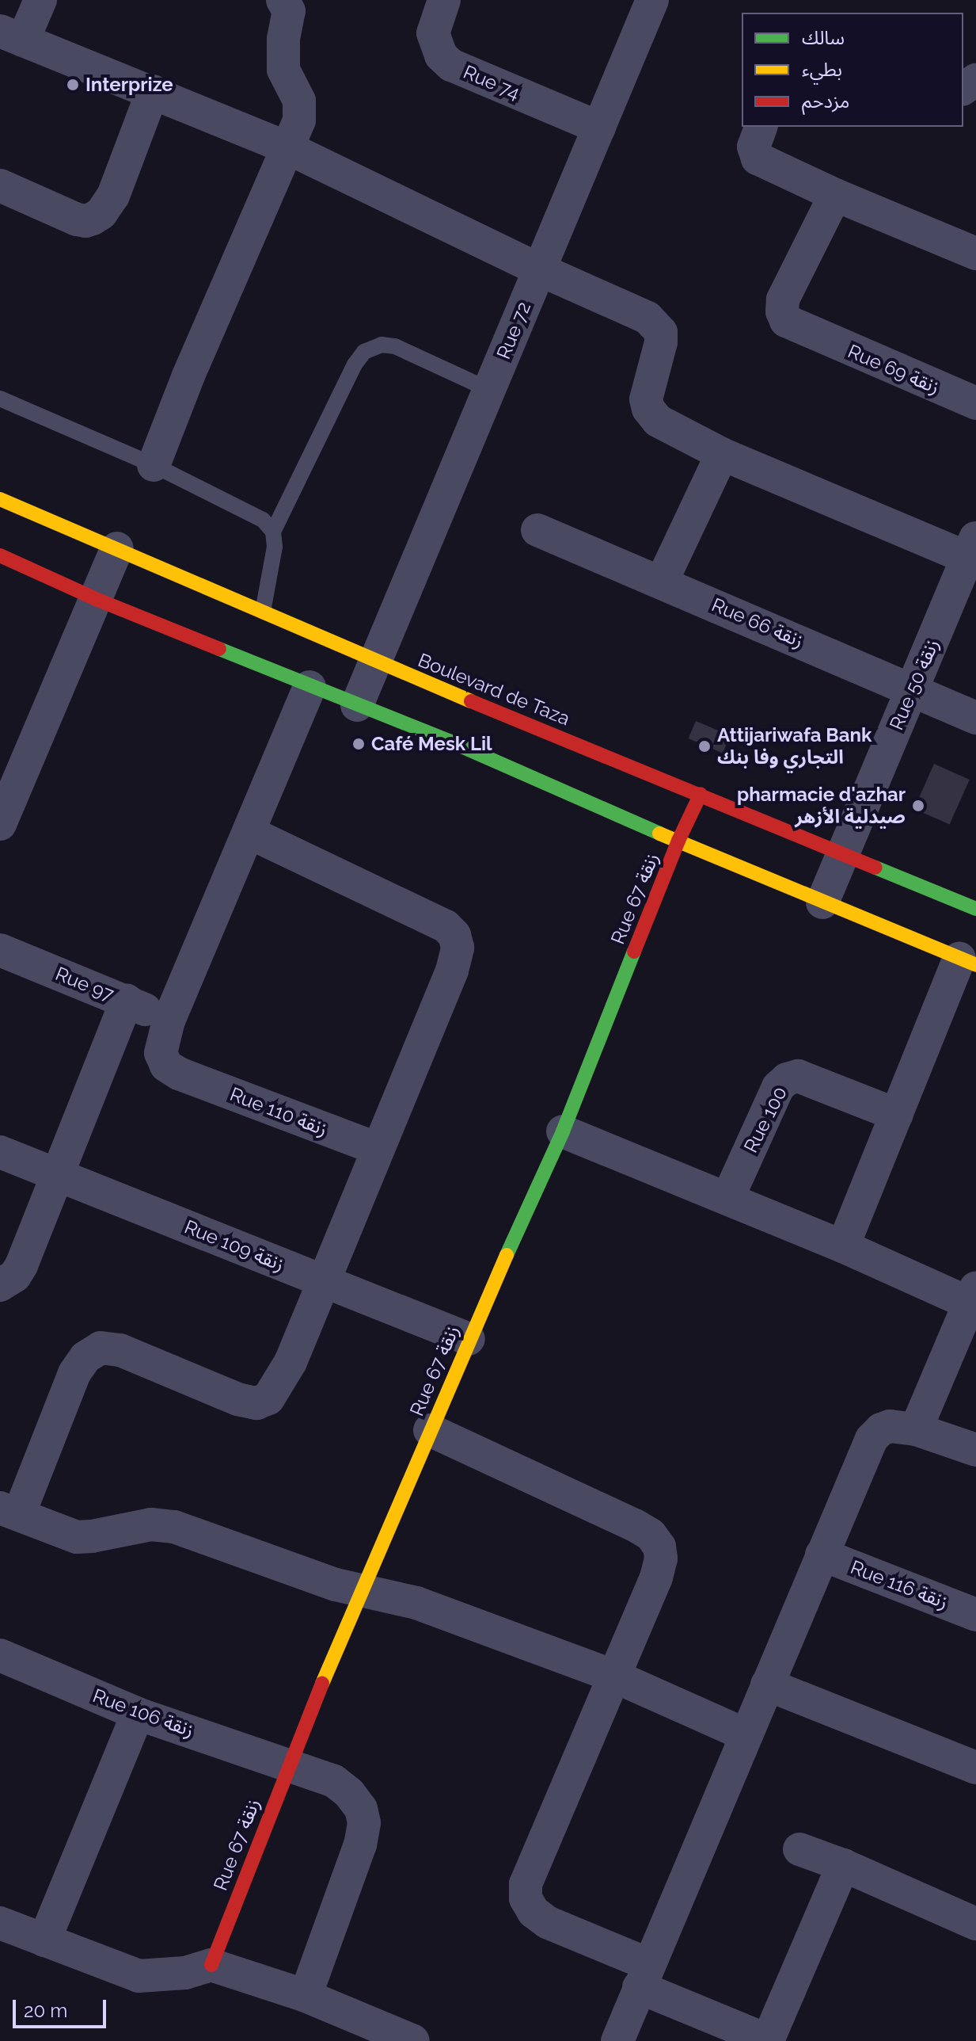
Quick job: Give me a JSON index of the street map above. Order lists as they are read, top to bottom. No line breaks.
{"streets":{"street":["Rue 74","Rue 72","Rue 69 زنقة","Rue 66 زنقة","Rue 50 زنقة","Boulevard de Taza","Rue 67 زنقة","Rue 97","Rue 110 زنقة","Rue 100","Rue 109 زنقة","Rue 116 زنقة","Rue 106 زنقة"]},"crossings":[["Rue 74","Rue 72"],["Rue 72","Boulevard de Taza"],["Rue 66 زنقة","Rue 50 زنقة"],["Rue 50 زنقة","Boulevard de Taza"],["Boulevard de Taza","Rue 67 زنقة"],["Rue 67 زنقة","Rue 109 زنقة"],["Rue 67 زنقة","Rue 106 زنقة"],["Rue 97","Rue 110 زنقة"]],"places":["Interprize","Café Mesk Lil","Attijariwafa Bank التجاري وفا بنك","pharmacie d'azhar صيدلية الأزهر"],"legend":["سالك","بطيء","مزدحم"],"scale_bar":"20 m"}
